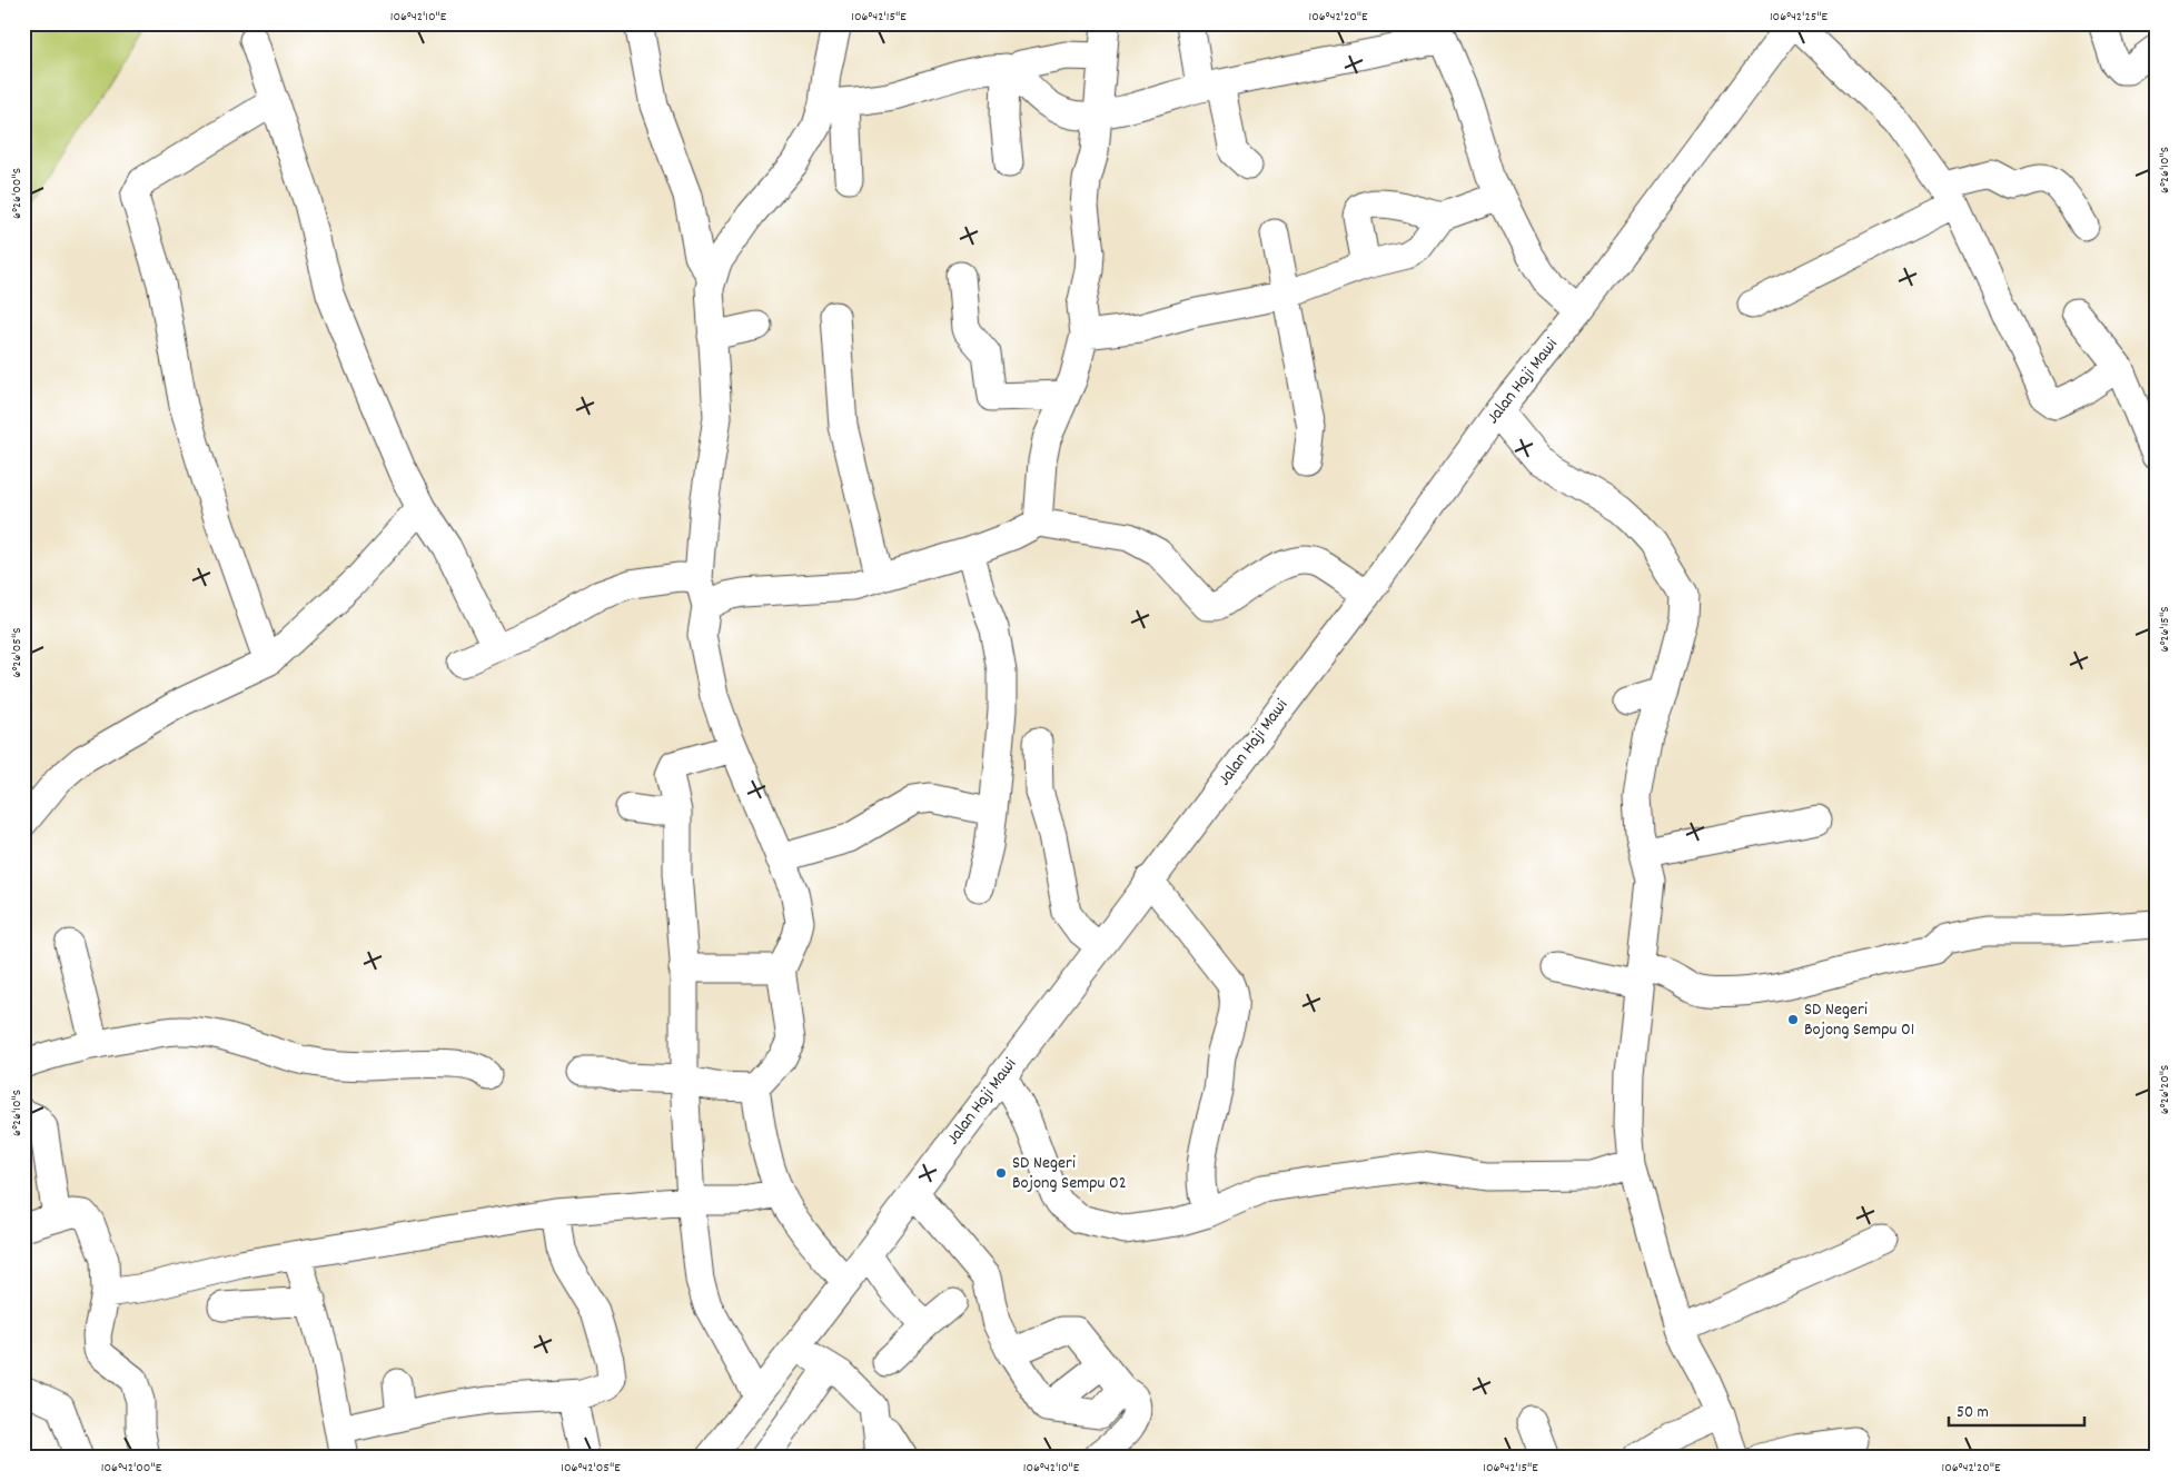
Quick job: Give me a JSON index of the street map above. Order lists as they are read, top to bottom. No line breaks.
{"streets":{"street":["Jalan Haji Mawi"]},"places":["SD Negeri Bojong Sempu 01","SD Negeri Bojong Sempu 02"],"scale_bar":"50 m","coordinates":["106°42'10\"E","106°42'15\"E","106°42'20\"E","106°42'25\"E","6°26'10\"S","6°26'00\"S","6°26'15\"S","6°26'05\"S","6°26'20\"S","106°42'00\"E","106°42'05\"E"]}
